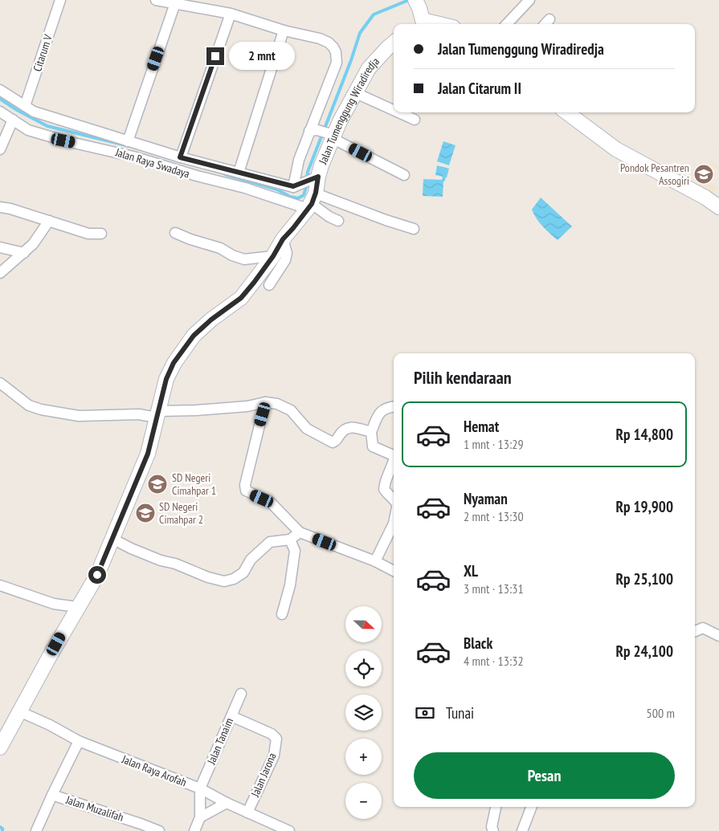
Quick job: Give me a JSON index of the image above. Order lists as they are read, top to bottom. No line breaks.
{"streets":{"street":["Citarum V","Jalan Tumenggung Wiradiredja","Jalan Raya Swadaya","Jalan Tanaim","Jalan Raya Arofah","Jalan Jarona","Jalan Muzalifah"]},"crossings":[["Jalan Tumenggung Wiradiredja","Jalan Raya Swadaya"],["Jalan Tanaim","Jalan Raya Arofah"],["Jalan Tanaim","Jalan Jarona"],["Jalan Raya Arofah","Jalan Jarona"]],"places":{"school or university":["Pondok Pesantren Assogiri","SD Negeri Cimahpar 1","SD Negeri Cimahpar 2"]},"north":"right","page":{"banner":["Jalan Tumenggung Wiradiredja","Jalan Citarum II"],"bubble":"2 mnt","heading":"Pilih kendaraan","list":[{"name":"Hemat","note":"1 mnt · 13:29","value":"Rp 14,800"},{"name":"Nyaman","note":"2 mnt · 13:30","value":"Rp 19,900"},{"name":"XL","note":"3 mnt · 13:31","value":"Rp 25,100"},{"name":"Black","note":"4 mnt · 13:32","value":"Rp 24,100"}],"map_buttons":["+","−"],"pay":["Tunai","500 m"],"buttons":"Pesan"}}
